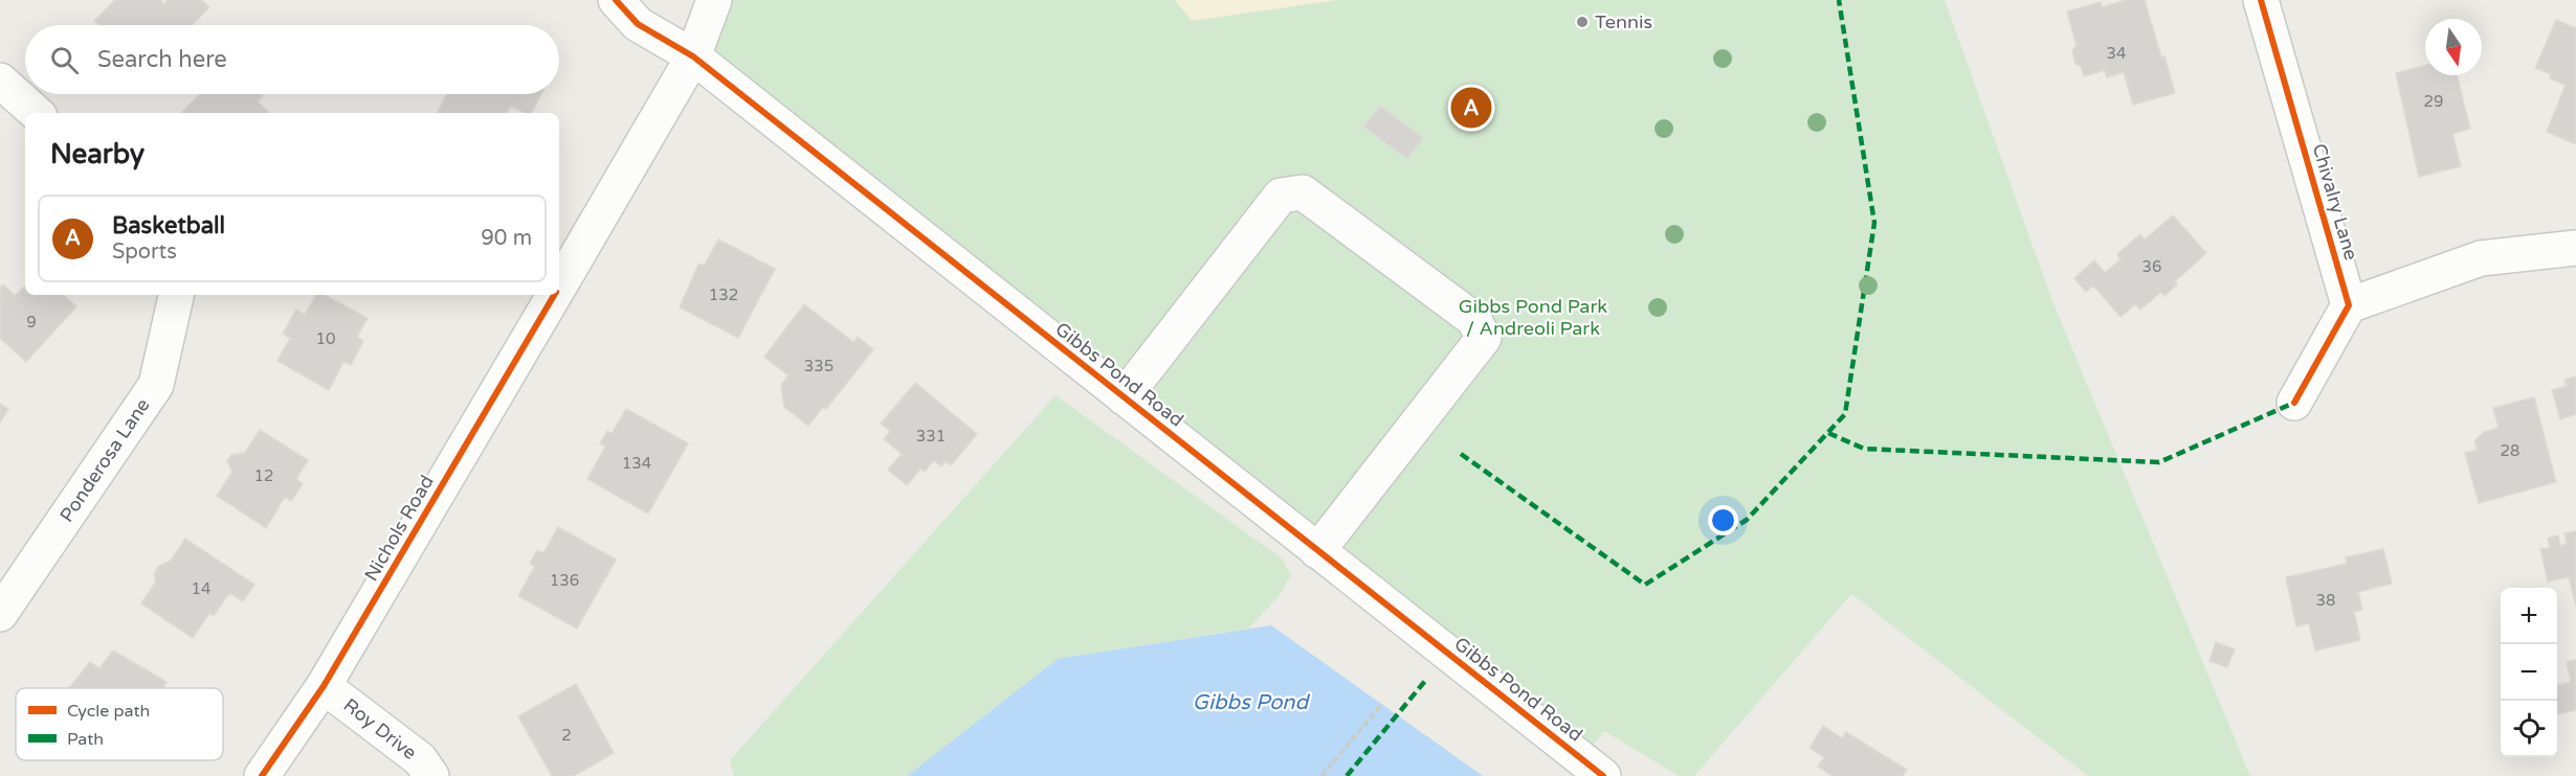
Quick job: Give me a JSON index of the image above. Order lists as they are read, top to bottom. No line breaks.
{"streets":{"street":["Chivalry Lane","Gibbs Pond Road","Ponderosa Lane","Nichols Road","Roy Drive"]},"crossings":[["Gibbs Pond Road","Nichols Road"],["Nichols Road","Roy Drive"]],"water":["Gibbs Pond"],"parks":["Gibbs Pond Park / Andreoli Park"],"places":["Tennis"],"house_numbers":["34","29","36","132","9","10","335","331","28","134","12","136","14","38","2"],"legend":["Cycle path","Path"],"north":"bottom","page":{"search":"Search here","pins":"A","heading":"Nearby","list":[{"mark":"A","name":"Basketball","note":"Sports","value":"90 m"}],"map_buttons":["+","−"]}}
